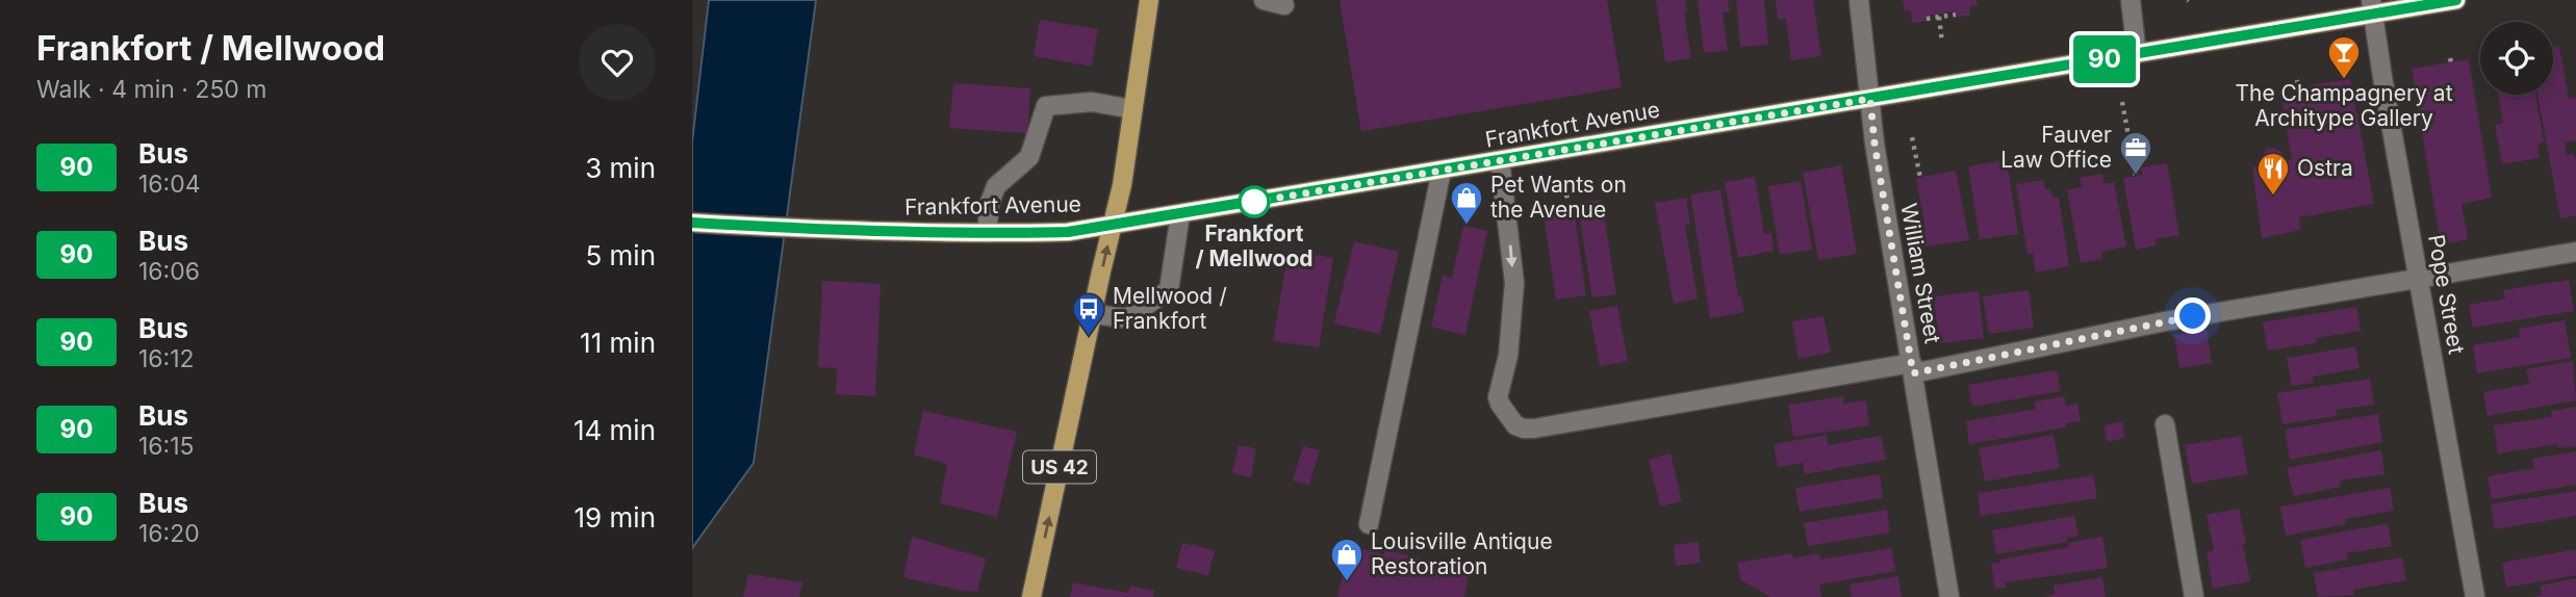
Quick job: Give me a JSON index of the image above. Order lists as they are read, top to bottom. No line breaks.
{"streets":{"main road":["Frankfort Avenue","US 42"],"street":["William Street","Pope Street"]},"crossings":[["Frankfort Avenue","William Street"],["Frankfort Avenue","Pope Street"],["Frankfort Avenue","US 42"]],"places":{"bar":["The Champagnery at Architype Gallery"],"office":["Fauver Law Office"],"restaurant":["Ostra"],"other":["Frankfort / Mellwood"],"shop":["Pet Wants on the Avenue","Louisville Antique Restoration"],"bus stop":["Mellwood / Frankfort"]},"lines":["bus line 90"],"page":{"heading":["Frankfort / Mellwood","Walk · 4 min · 250 m"],"on_map":"90","list":[{"mark":"90","name":"Bus","note":"16:04","value":"3 min"},{"mark":"90","name":"Bus","note":"16:06","value":"5 min"},{"mark":"90","name":"Bus","note":"16:12","value":"11 min"},{"mark":"90","name":"Bus","note":"16:15","value":"14 min"},{"mark":"90","name":"Bus","note":"16:20","value":"19 min"}]}}
